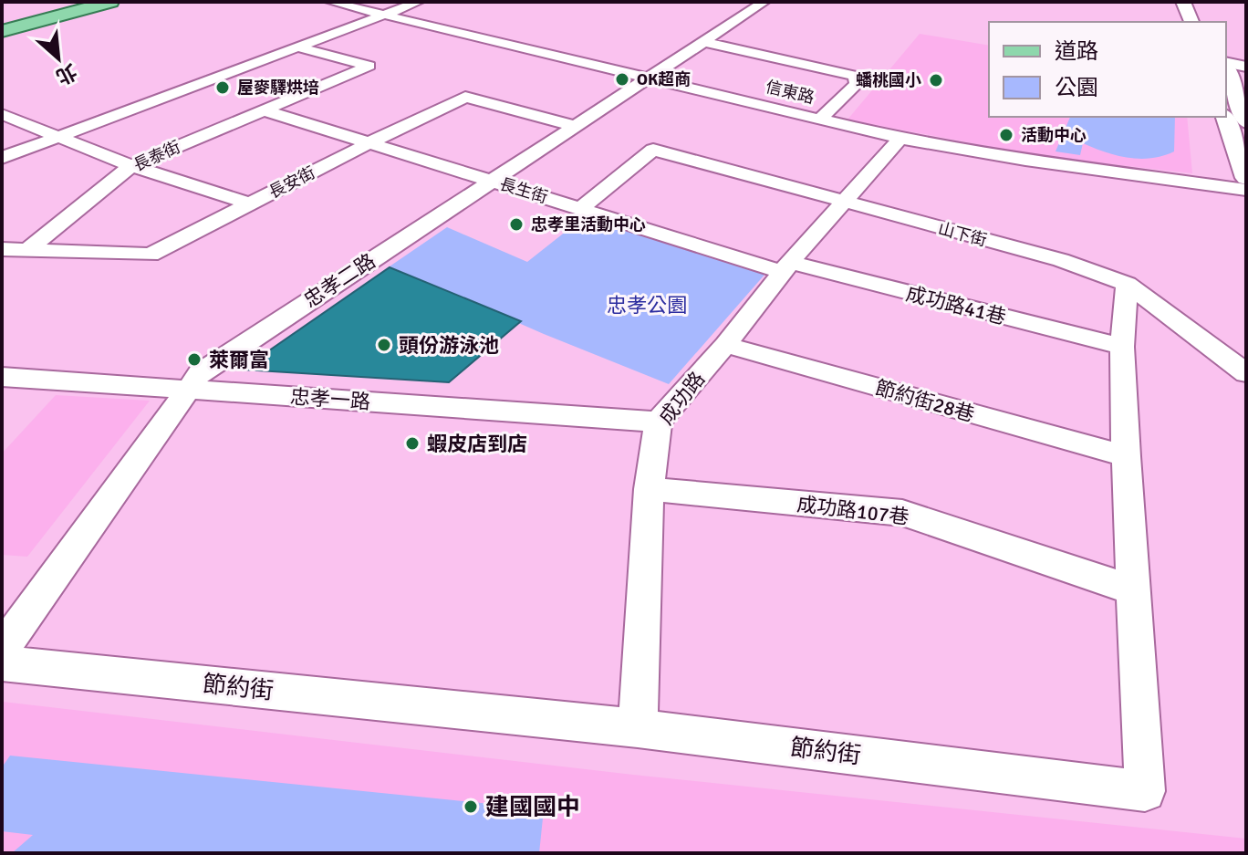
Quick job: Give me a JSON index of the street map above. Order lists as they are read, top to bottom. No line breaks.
{"streets":{"street":["信東路","長泰街","長安街","長生街","山下街","忠孝二路","成功路41巷","成功路","忠孝一路","節約街28巷","成功路107巷","節約街"]},"crossings":[["信東路","忠孝二路"],["信東路","成功路"],["長泰街","長安街"],["長泰街","長生街"],["長安街","長生街"],["長安街","忠孝二路"],["長生街","山下街"],["長生街","忠孝二路"],["長生街","成功路41巷"],["長生街","成功路"],["山下街","成功路"],["山下街","節約街"],["忠孝二路","忠孝一路"],["成功路41巷","成功路"],["成功路41巷","節約街"],["成功路","忠孝一路"],["成功路","節約街28巷"],["成功路","成功路107巷"],["成功路","節約街"],["節約街28巷","節約街"],["成功路107巷","節約街"]],"parks":["忠孝公園"],"places":["OK超商","蟠桃國小","屋麥驛烘培","活動中心","忠孝里活動中心","頭份游泳池","萊爾富","蝦皮店到店","建國國中"],"legend":["道路","公園"],"north":"bottom right"}
